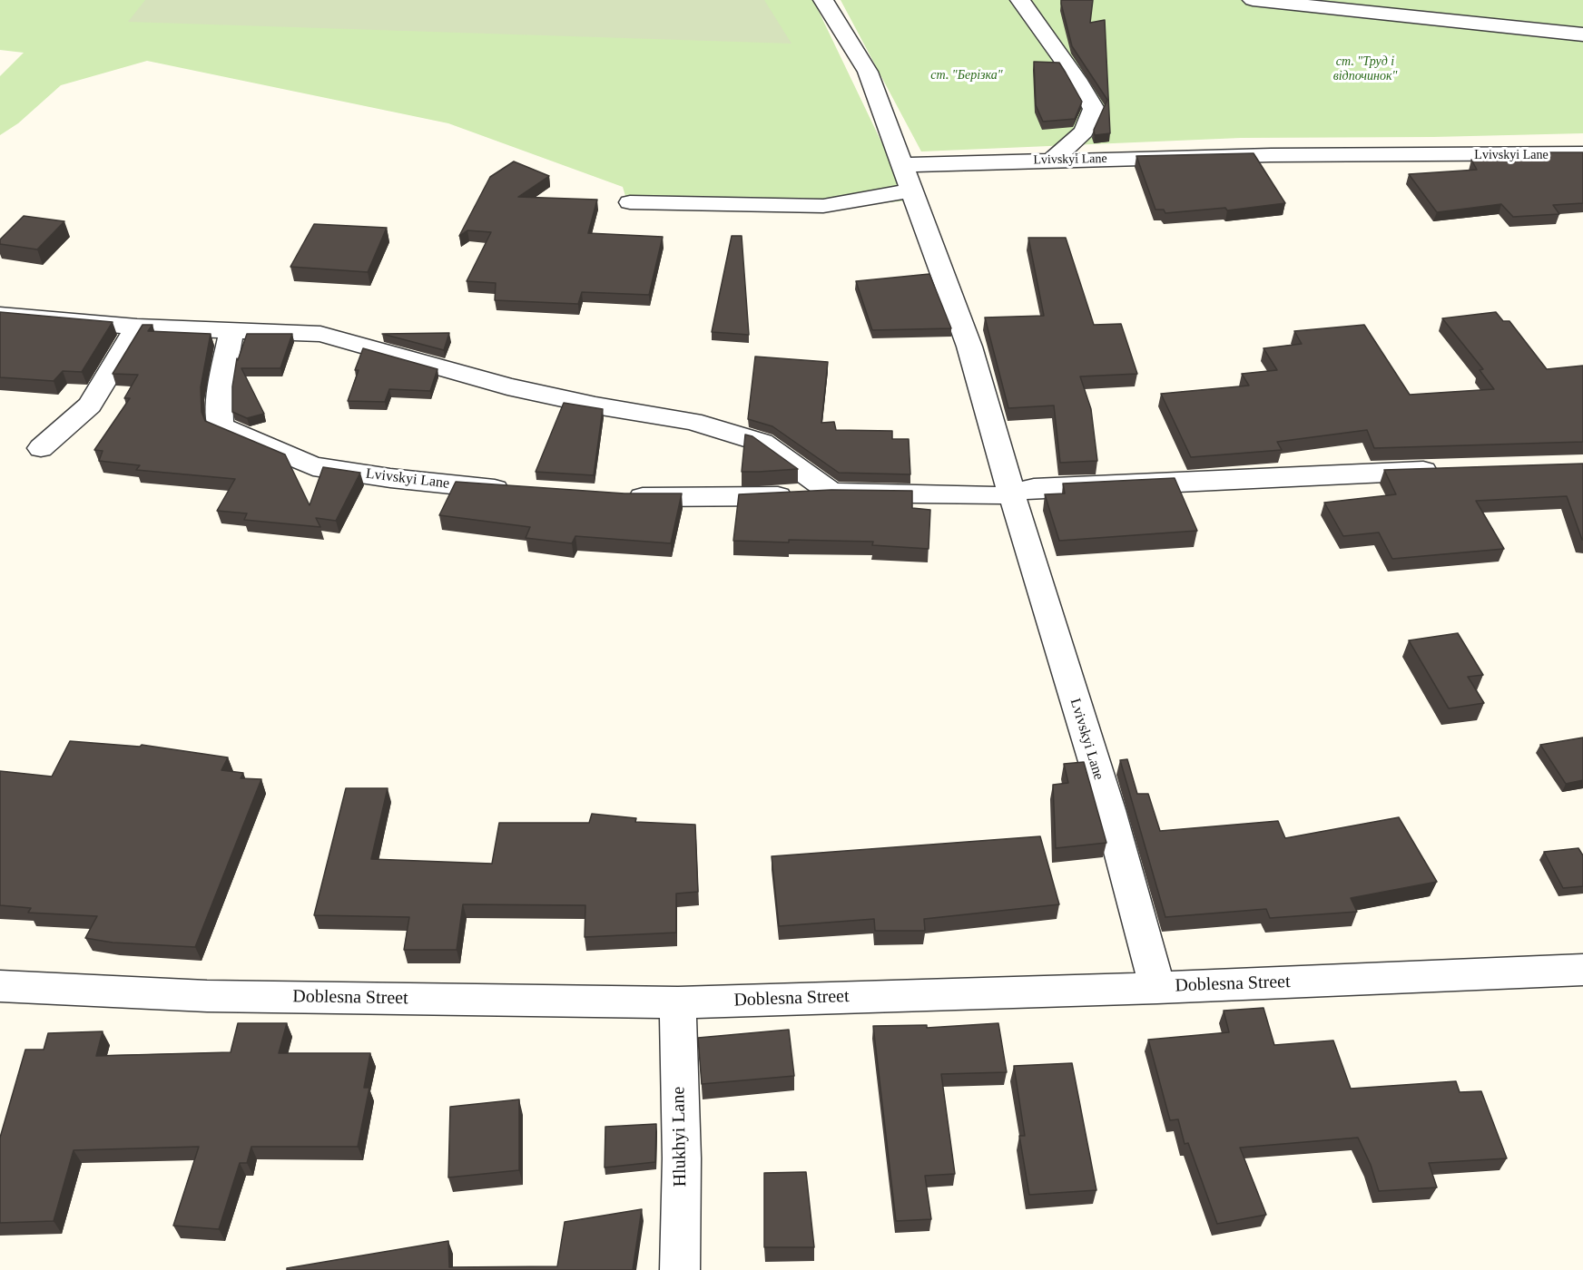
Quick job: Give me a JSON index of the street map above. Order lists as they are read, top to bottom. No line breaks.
{"streets":{"street":["Lvivskyi Lane","Doblesna Street","Hlukhyi Lane"]},"crossings":[["Lvivskyi Lane","Doblesna Street"],["Doblesna Street","Hlukhyi Lane"]],"parks":["ст. \"Труд і відпочинок\"","ст. \"Берізка\""]}
